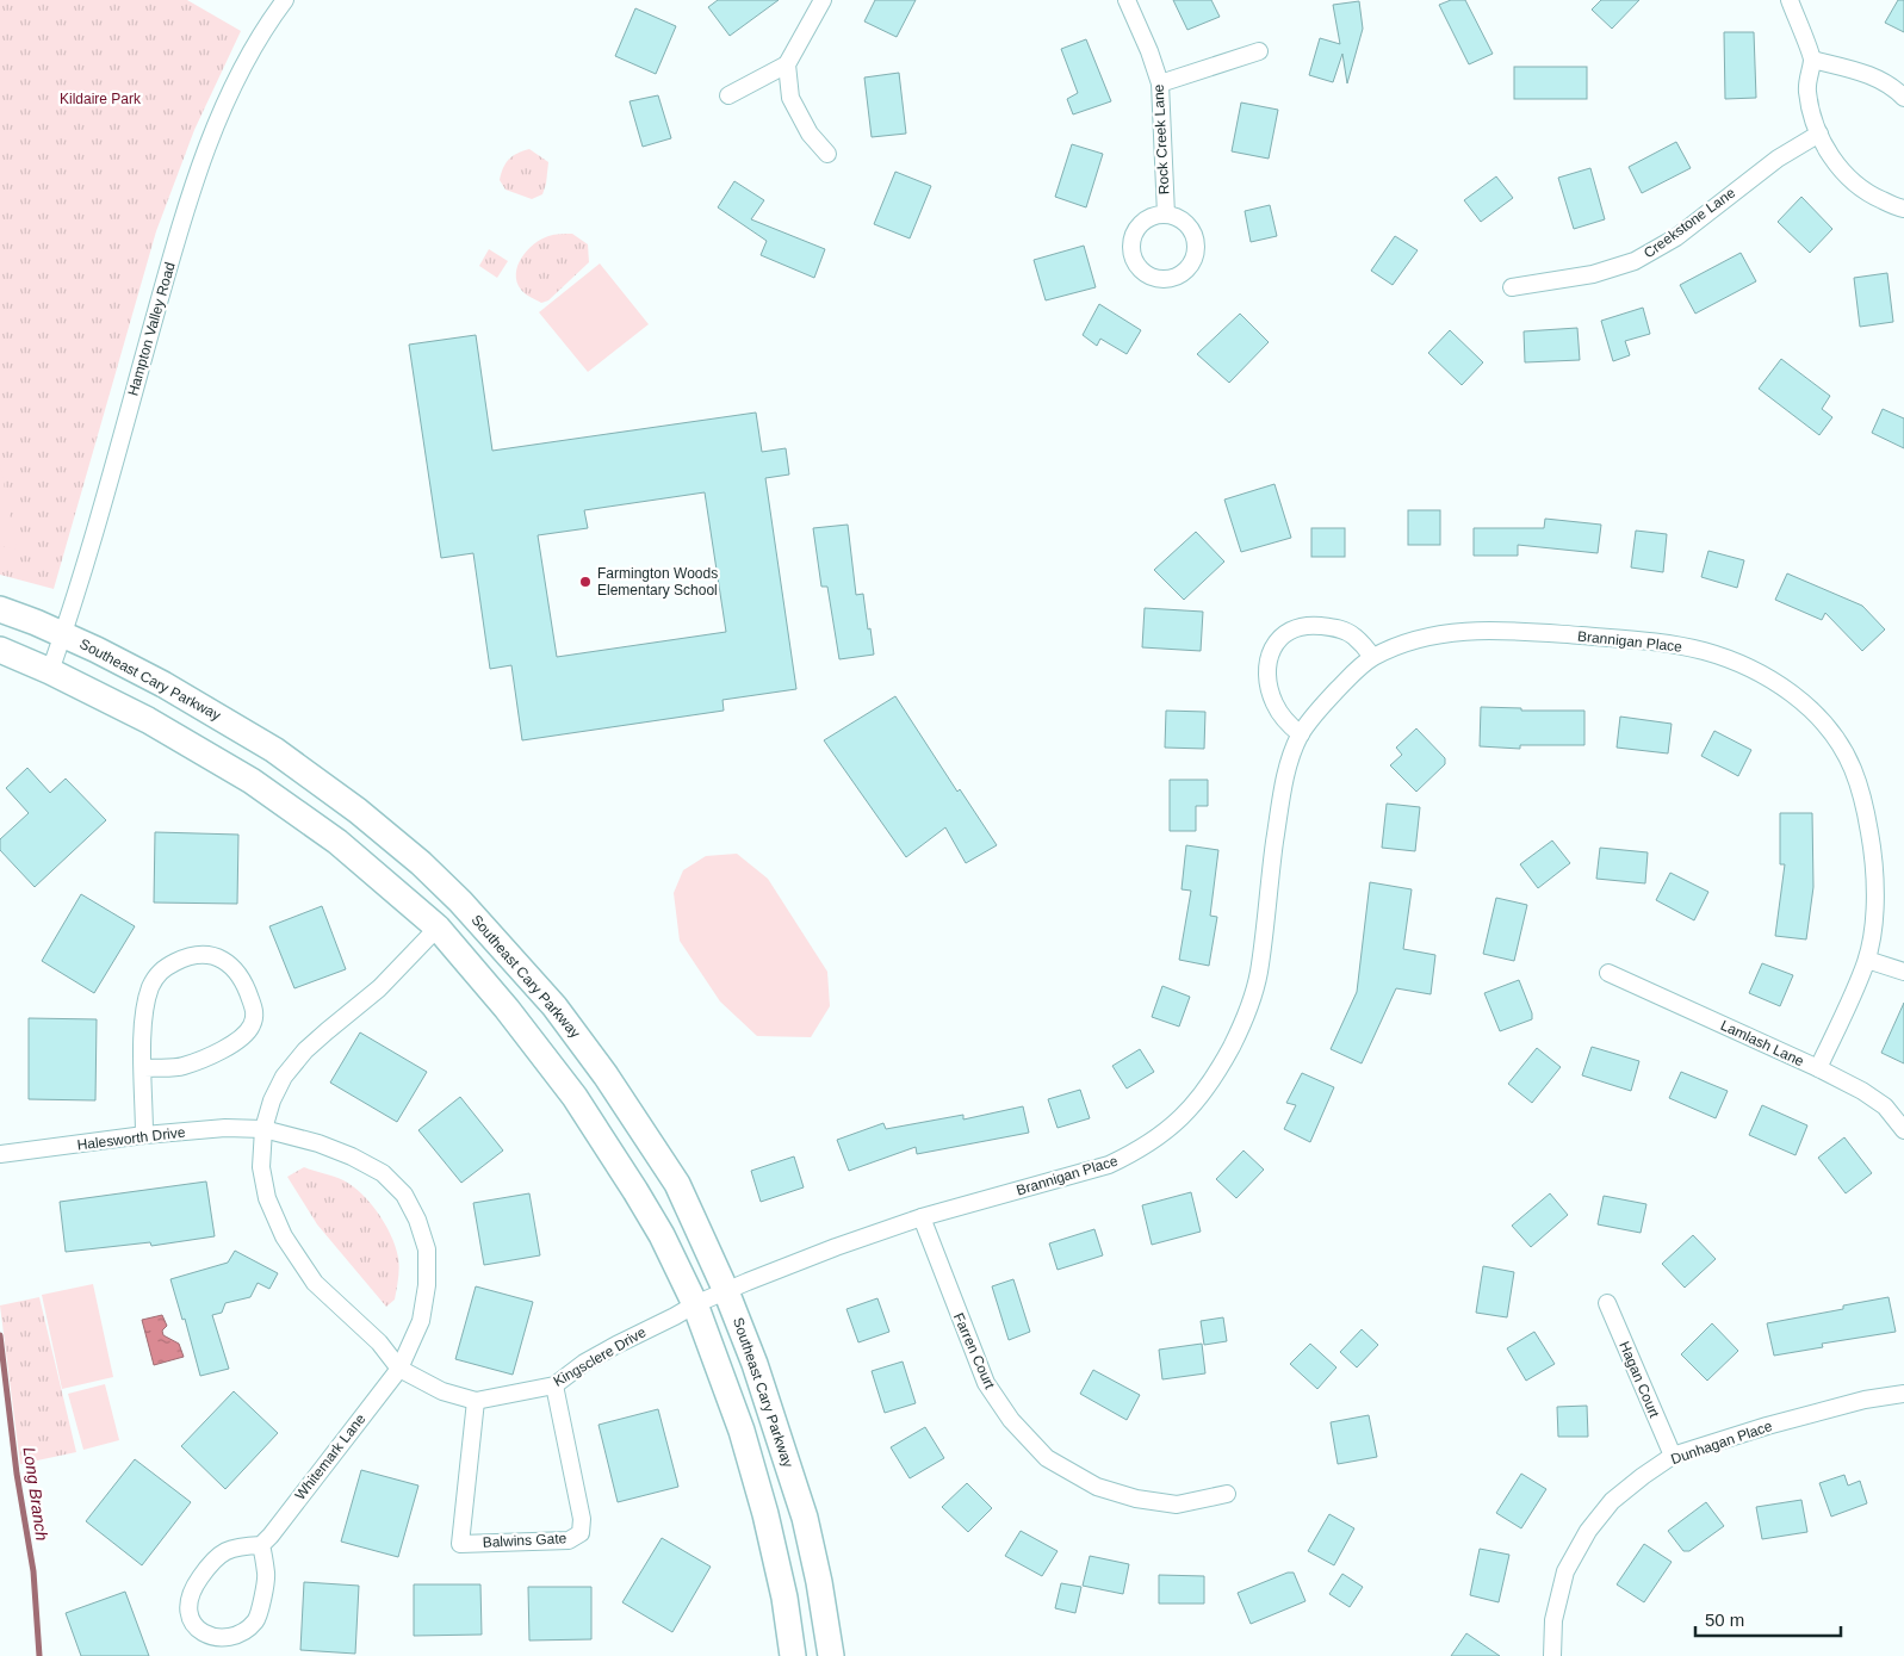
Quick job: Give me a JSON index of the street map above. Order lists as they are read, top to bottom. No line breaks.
{"streets":{"main road":["Southeast Cary Parkway"],"street":["Rock Creek Lane","Creekstone Lane","Hampton Valley Road","Brannigan Place","Lamlash Lane","Halesworth Drive","Farren Court","Kingsclere Drive","Hagan Court","Dunhagan Place","Whitemark Lane","Balwins Gate"]},"crossings":[["Hampton Valley Road","Southeast Cary Parkway"],["Brannigan Place","Southeast Cary Parkway"],["Brannigan Place","Lamlash Lane"],["Brannigan Place","Farren Court"],["Brannigan Place","Kingsclere Drive"],["Halesworth Drive","Kingsclere Drive"],["Kingsclere Drive","Whitemark Lane"],["Kingsclere Drive","Balwins Gate"],["Hagan Court","Dunhagan Place"]],"water":["Long Branch"],"parks":["Kildaire Park"],"places":["Farmington Woods Elementary School"],"scale_bar":"50 m"}
